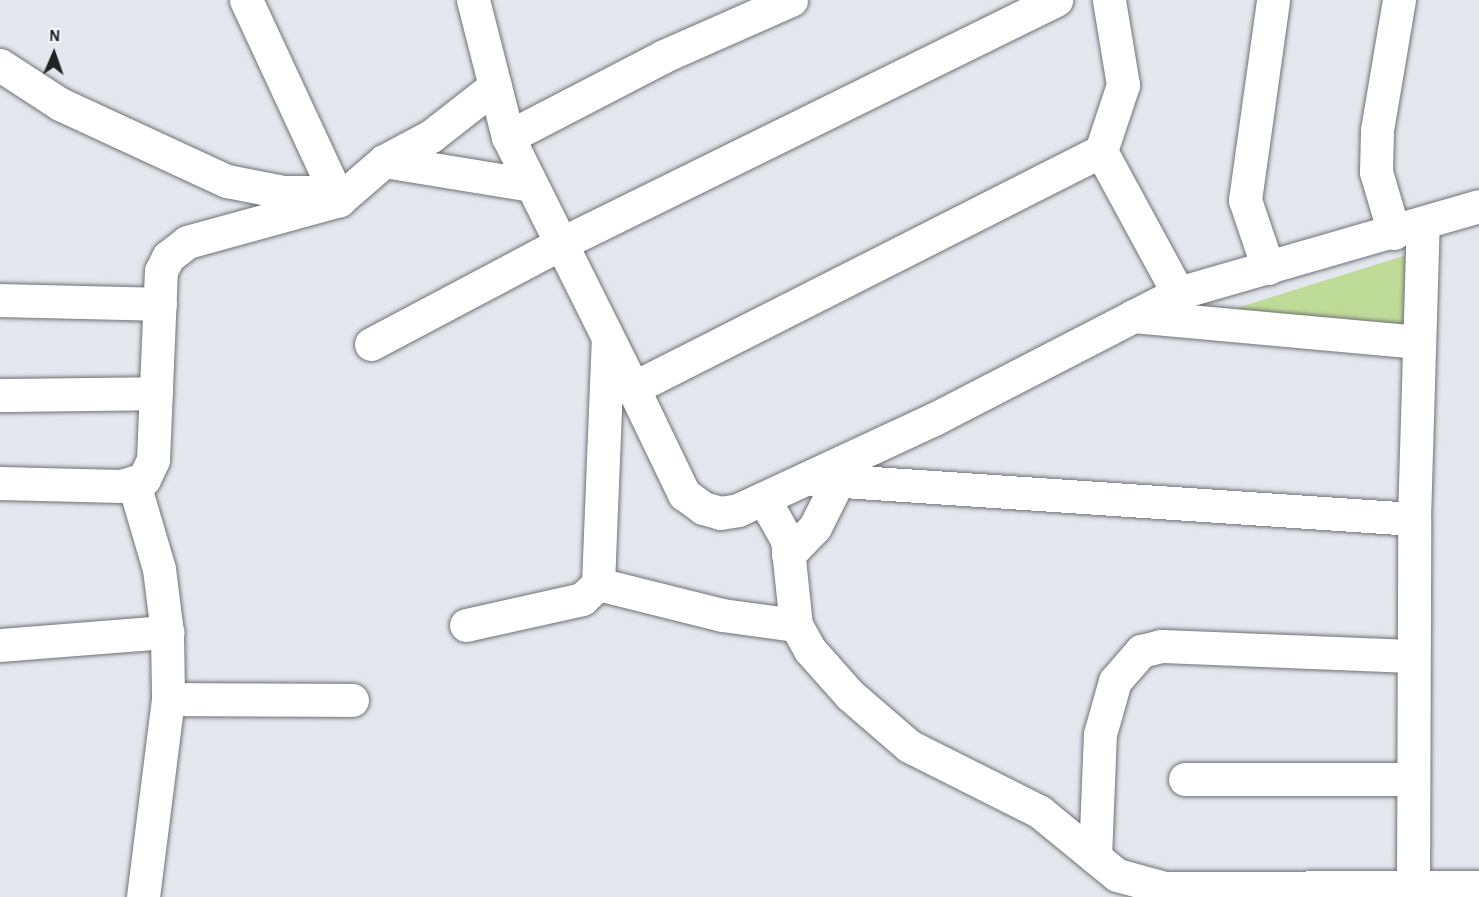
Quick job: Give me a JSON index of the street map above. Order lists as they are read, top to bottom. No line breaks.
{"north":"top"}
